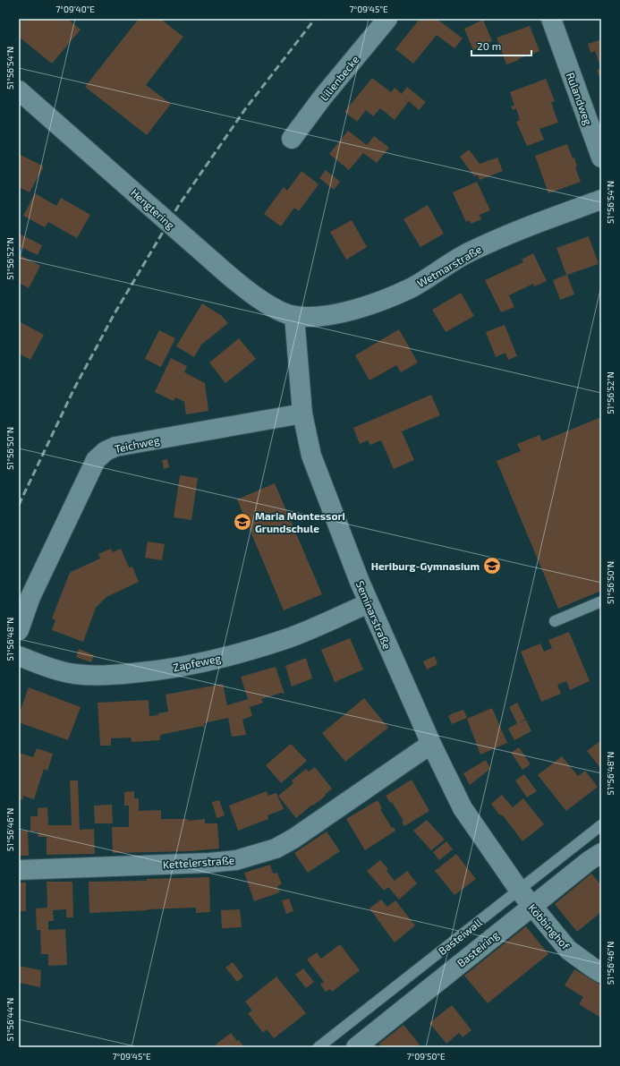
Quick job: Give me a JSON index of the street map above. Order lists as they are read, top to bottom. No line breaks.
{"streets":{"street":["Lilienbecke","Rulandweg","Hengtering","Wetmarstraße","Teichweg","Seminarstraße","Zapfeweg","Kettelerstraße","Köbbinghof","Basteiring"],"lane":["Basteiwall"]},"crossings":[["Hengtering","Wetmarstraße"],["Hengtering","Seminarstraße"],["Wetmarstraße","Seminarstraße"],["Teichweg","Seminarstraße"],["Seminarstraße","Zapfeweg"],["Seminarstraße","Kettelerstraße"],["Seminarstraße","Köbbinghof"],["Seminarstraße","Basteiwall"],["Köbbinghof","Basteiwall"],["Köbbinghof","Basteiring"]],"places":{"school or university":["Maria Montessori Grundschule","Heriburg-Gymnasium"]},"scale_bar":"20 m","coordinates":["7°09'40\"E","7°09'45\"E","51°56'54\"N","51°56'52\"N","51°56'50\"N","51°56'48\"N","51°56'46\"N","51°56'44\"N","7°09'50\"E"]}
